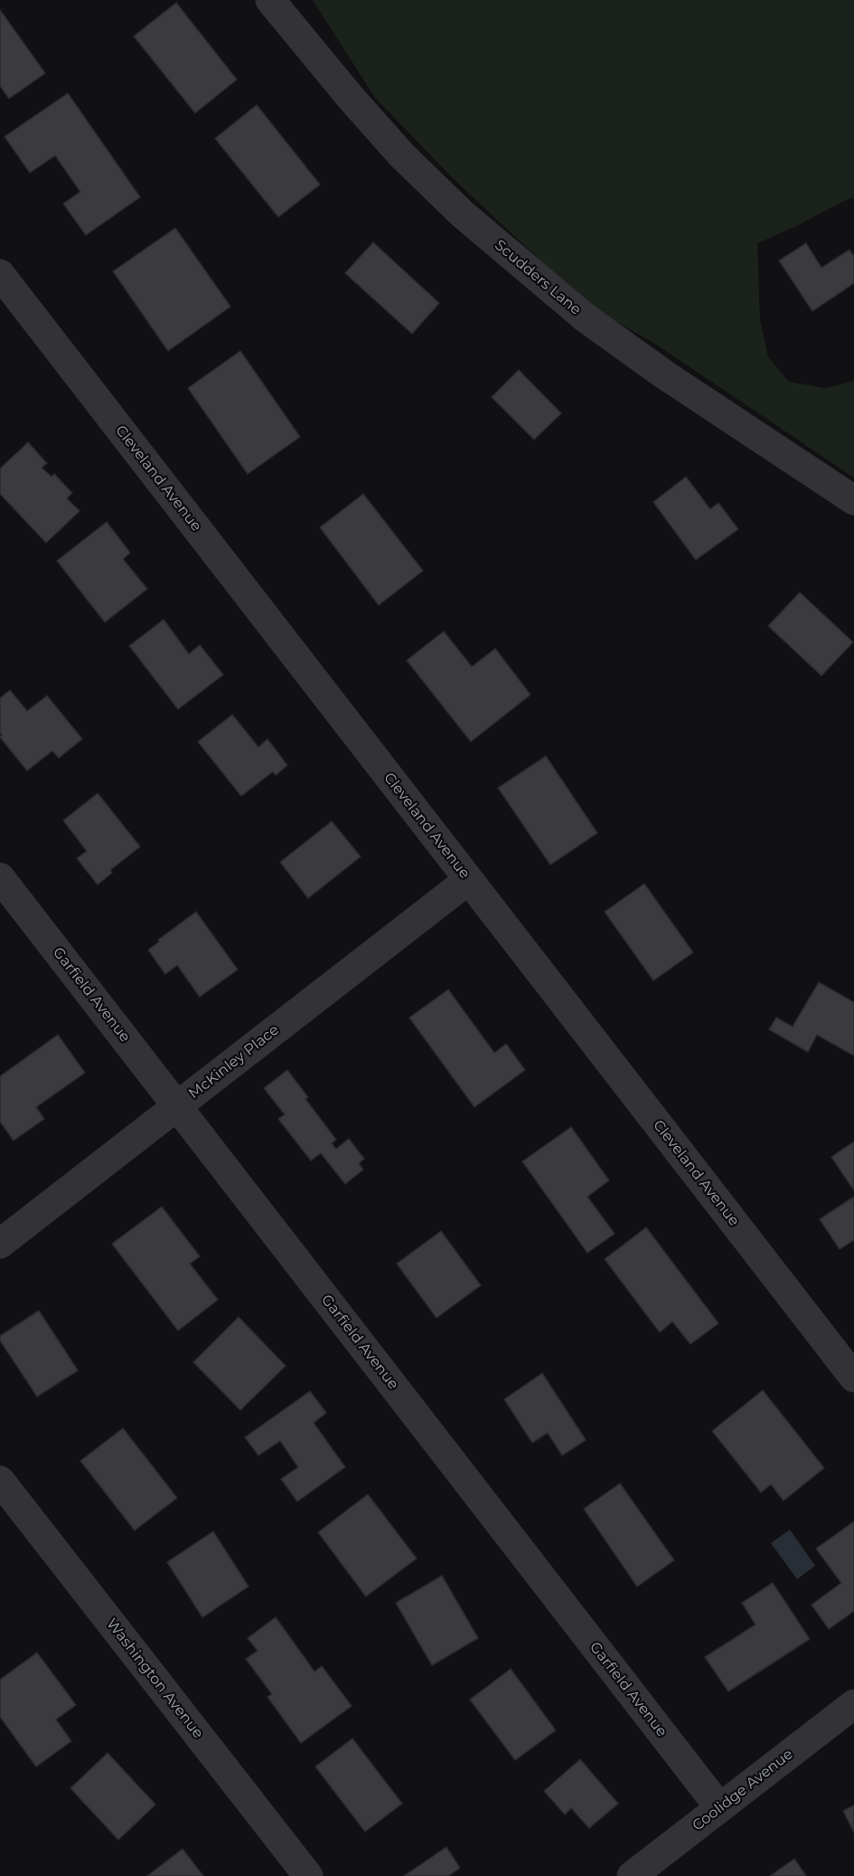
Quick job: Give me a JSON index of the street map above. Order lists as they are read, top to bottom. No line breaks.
{"streets":{"street":["Scudders Lane","Cleveland Avenue","Garfield Avenue","McKinley Place","Washington Avenue","Coolidge Avenue"]},"crossings":[["Cleveland Avenue","McKinley Place"],["Garfield Avenue","McKinley Place"],["Garfield Avenue","Coolidge Avenue"]]}
